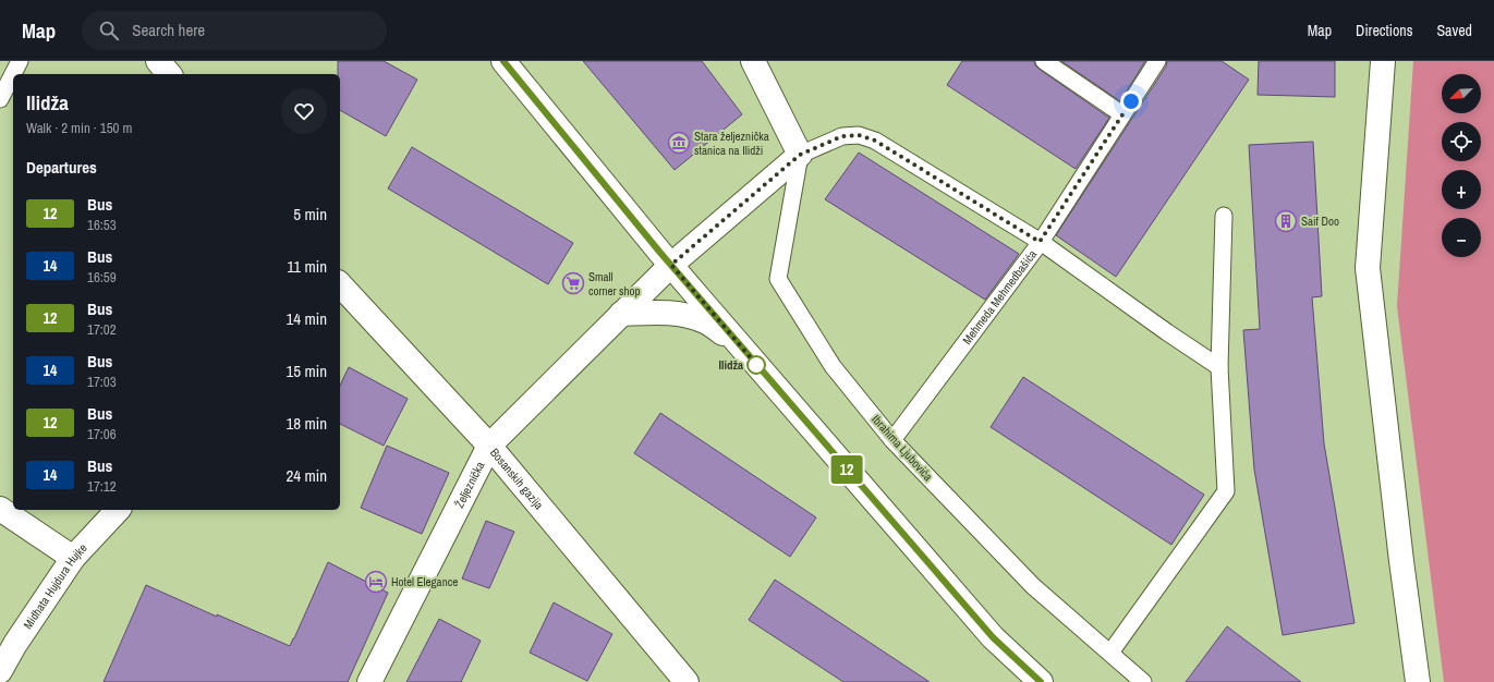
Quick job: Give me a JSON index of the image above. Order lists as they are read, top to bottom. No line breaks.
{"streets":{"street":["Bosanskih gazija","Željeznička","Midhata Hujdura Hujke"],"lane":["Mehmeda Mehmedbašića","Ibrahima Ljubovića"]},"crossings":[["Mehmeda Mehmedbašića","Ibrahima Ljubovića"],["Ibrahima Ljubovića","Željeznička"],["Bosanskih gazija","Željeznička"]],"places":{"museum":["Stara željeznička stanica na Ilidži"],"building":["Saif Doo"],"supermarket":["Small corner shop"],"other":["Ilidža"],"hotel":["Hotel Elegance"]},"lines":["bus line 12"],"north":"bottom left","page":{"header":"Map","search":"Search here","nav":["Map","Directions","Saved"],"on_map":"12","map_buttons":["+","−"],"heading":[["Ilidža","Walk · 2 min · 150 m"],"Departures"],"list":[{"mark":"12","name":"Bus","note":"16:53","value":"5 min"},{"mark":"14","name":"Bus","note":"16:59","value":"11 min"},{"mark":"12","name":"Bus","note":"17:02","value":"14 min"},{"mark":"14","name":"Bus","note":"17:03","value":"15 min"},{"mark":"12","name":"Bus","note":"17:06","value":"18 min"},{"mark":"14","name":"Bus","note":"17:12","value":"24 min"}]}}
